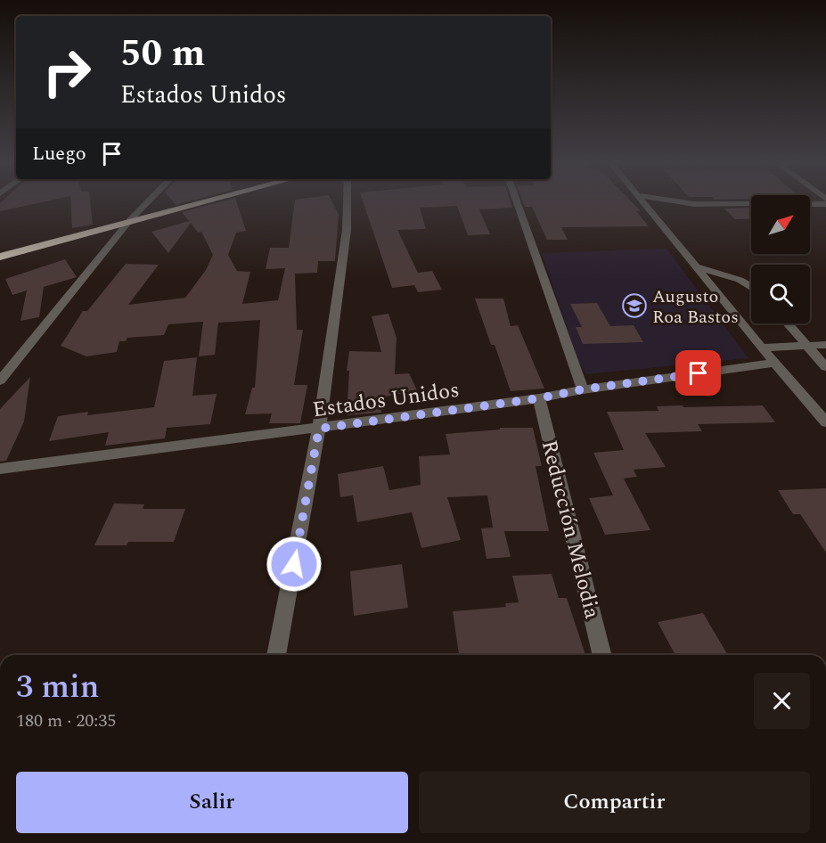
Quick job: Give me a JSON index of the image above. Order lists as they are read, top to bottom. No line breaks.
{"streets":{"street":["Estados Unidos","Reducción Melodia"]},"crossings":[["Estados Unidos","Reducción Melodia"]],"places":{"school or university":["Augusto Roa Bastos"]},"north":"top right","page":{"turn":["50 m","Estados Unidos"],"then":"Luego","heading":["3 min","180 m · 20:35"],"buttons":["Salir","Compartir"]}}
